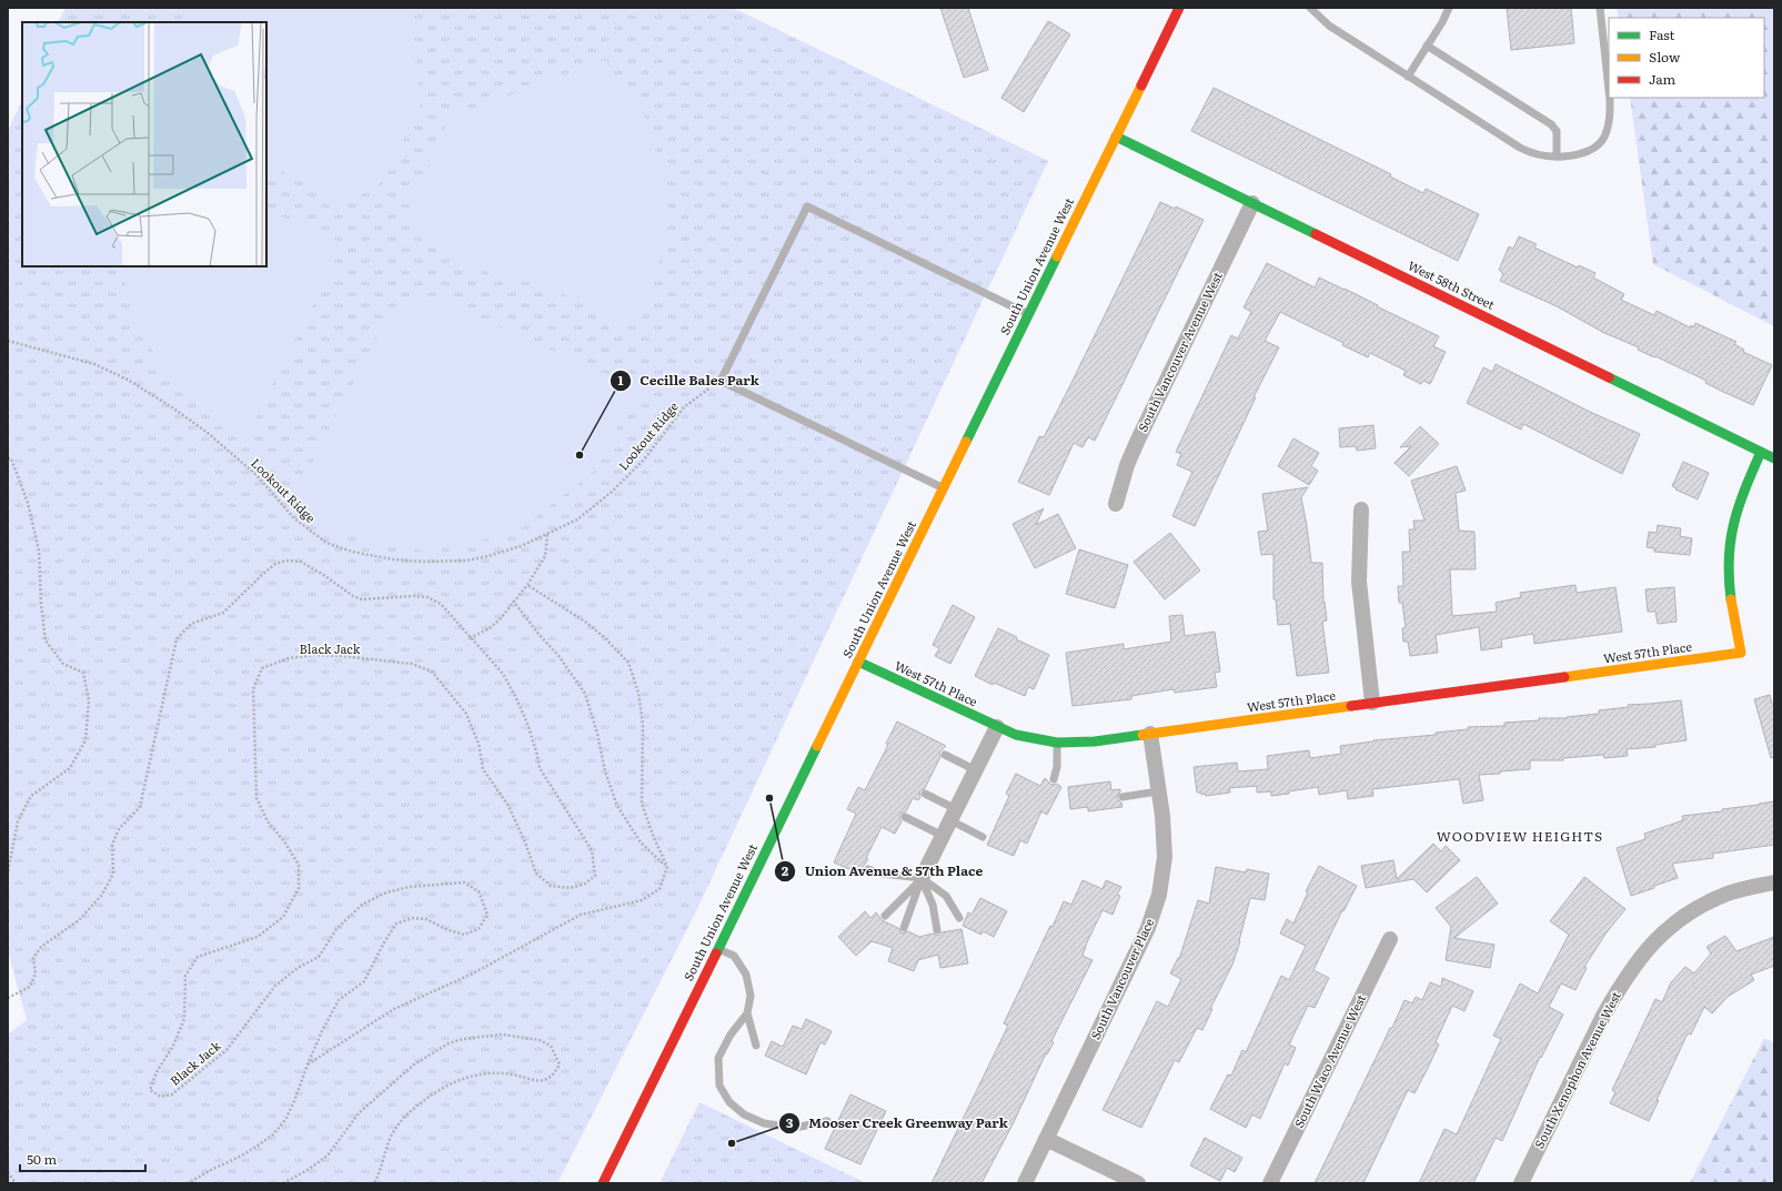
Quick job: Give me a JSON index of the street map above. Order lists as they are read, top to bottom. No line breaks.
{"streets":{"street":["South Union Avenue West","West 58th Street","South Vancouver Avenue West","West 57th Place","South Vancouver Place","South Waco Avenue West","South Xenophon Avenue West"],"path":["Lookout Ridge","Black Jack"]},"crossings":[["South Union Avenue West","West 58th Street"],["South Union Avenue West","West 57th Place"],["West 58th Street","South Vancouver Avenue West"],["West 58th Street","West 57th Place"],["West 57th Place","South Vancouver Place"]],"districts":["WOODVIEW HEIGHTS"],"places":["Cecille Bales Park","Union Avenue & 57th Place","Mooser Creek Greenway Park"],"legend":["Fast","Slow","Jam"],"scale_bar":"50 m"}
